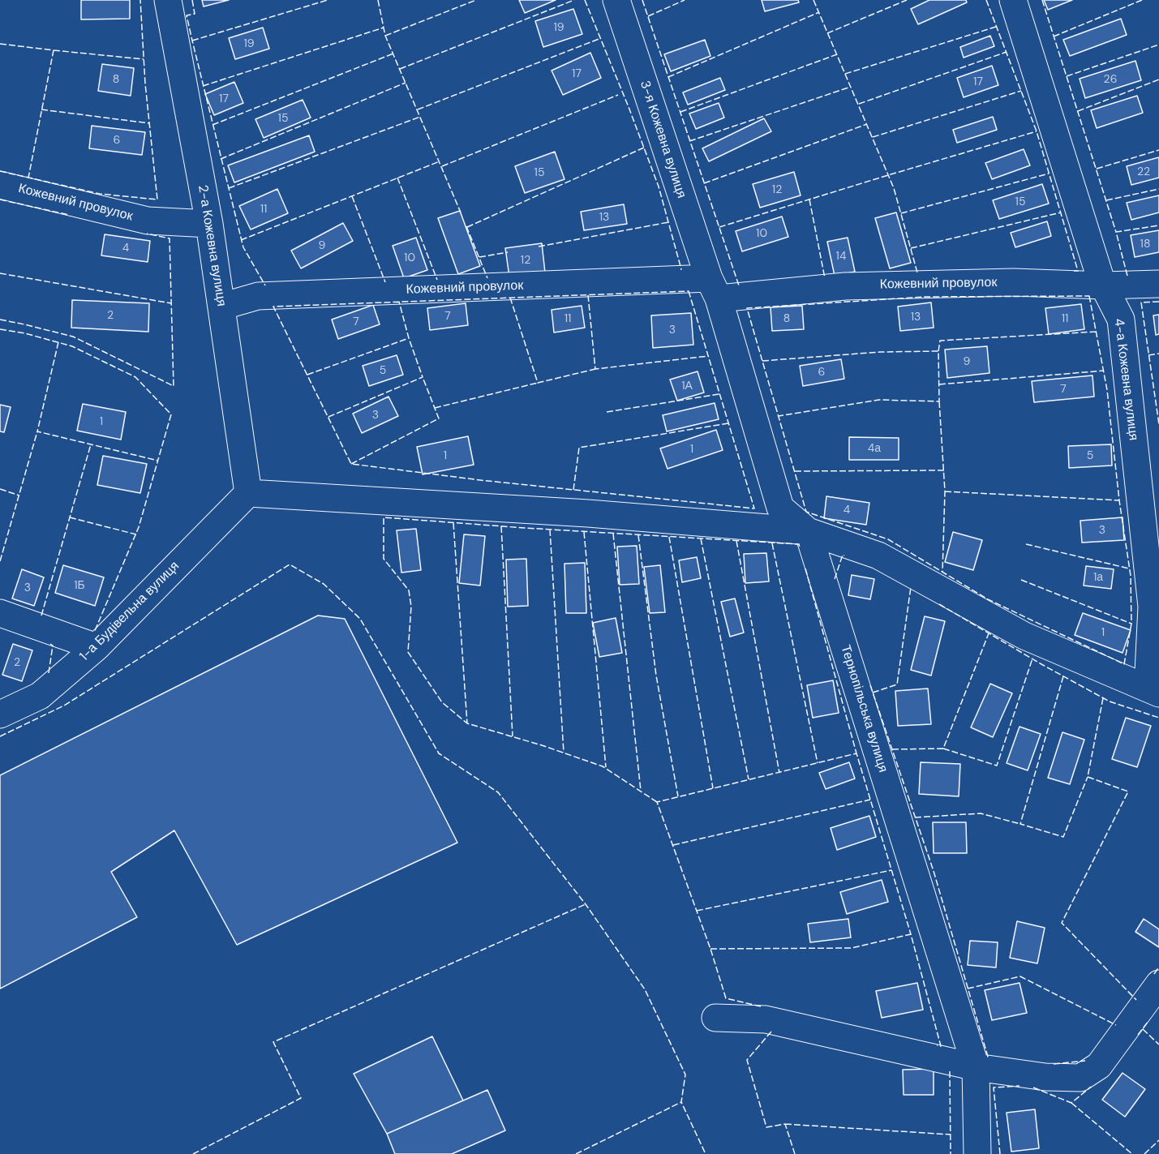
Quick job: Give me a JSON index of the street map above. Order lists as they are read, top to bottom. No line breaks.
{"streets":{"street":["3-я Кожевна вулиця","Кожевний провулок","2-а Кожевна вулиця","4-а Кожевна вулиця","1-а Будівельна вулиця","Тернопільська вулиця"]},"crossings":[["3-я Кожевна вулиця","Кожевний провулок"],["Кожевний провулок","2-а Кожевна вулиця"],["Кожевний провулок","4-а Кожевна вулиця"],["2-а Кожевна вулиця","1-а Будівельна вулиця"]],"house_numbers":["19","19","17","8","26","17","17","15","6","22","15","12","15","11","13","10","18","9","4","14","10","12","2","7","13","11","8","11","7","3","9","5","6","1А","7","3","1","4а","1","1","5","4","3","1а","1Б","3","1","2"]}
